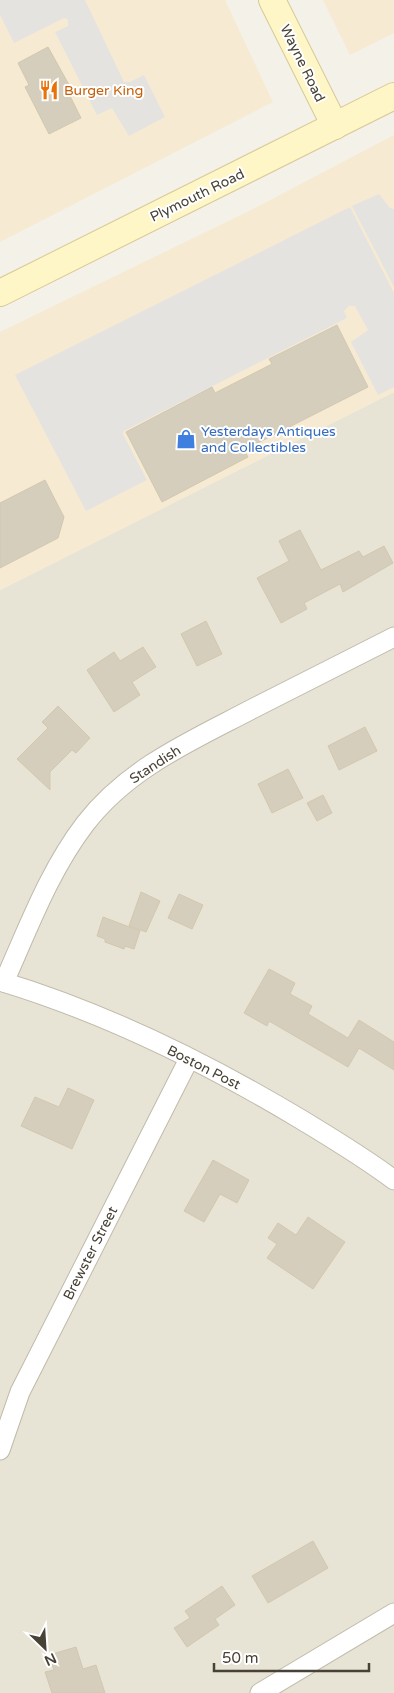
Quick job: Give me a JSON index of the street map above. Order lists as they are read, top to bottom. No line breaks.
{"streets":{"main road":["Wayne Road","Plymouth Road"],"street":["Standish","Boston Post","Brewster Street"]},"crossings":[["Wayne Road","Plymouth Road"],["Standish","Boston Post"],["Boston Post","Brewster Street"]],"places":{"restaurant":["Burger King"],"shop":["Yesterdays Antiques and Collectibles"]},"scale_bar":"50 m","north":"bottom right"}
